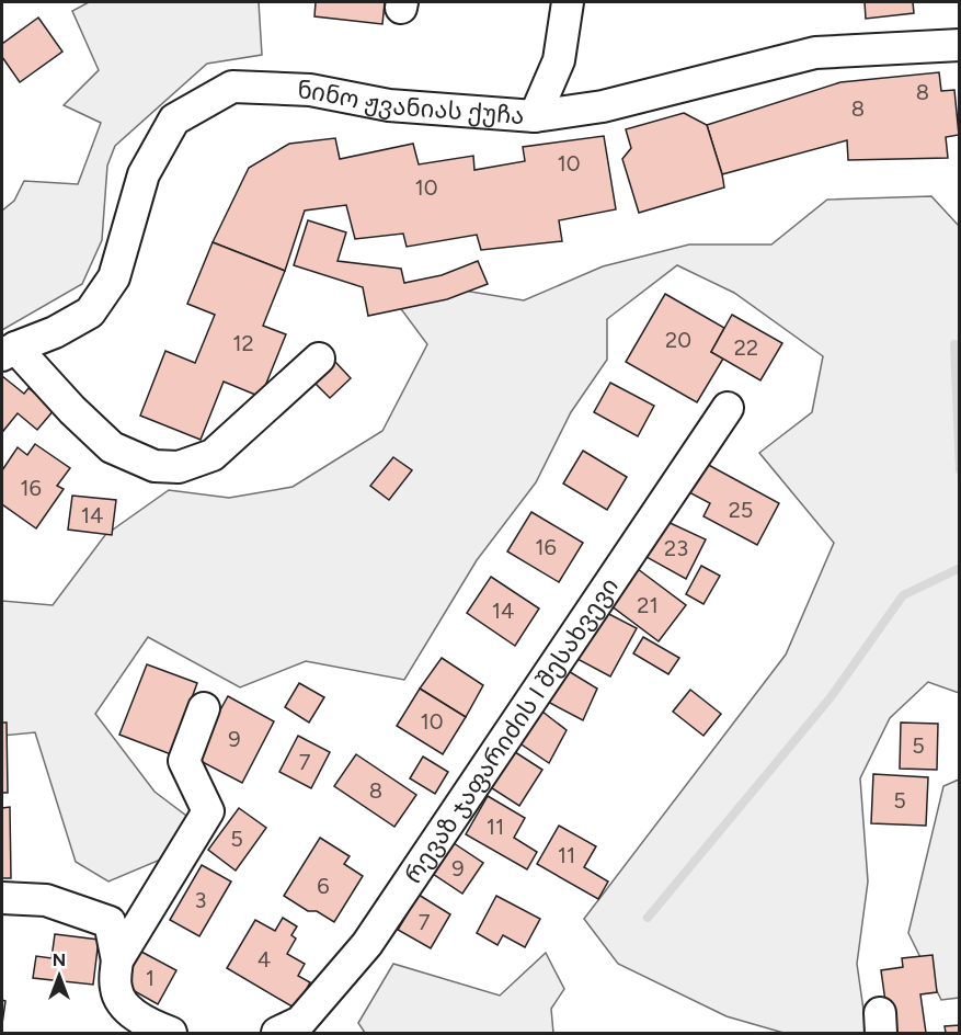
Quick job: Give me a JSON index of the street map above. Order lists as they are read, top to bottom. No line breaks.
{"streets":{"street":["ნინო ჟვანიას ქუჩა","რევაზ ჯაფარიძის I შესახვევი"]},"house_numbers":["8","8","10","10","20","12","22","16","25","14","16","23","21","14","10","9","5","7","8","5","11","5","11","9","6","3","7","4","1"],"north":"top"}
